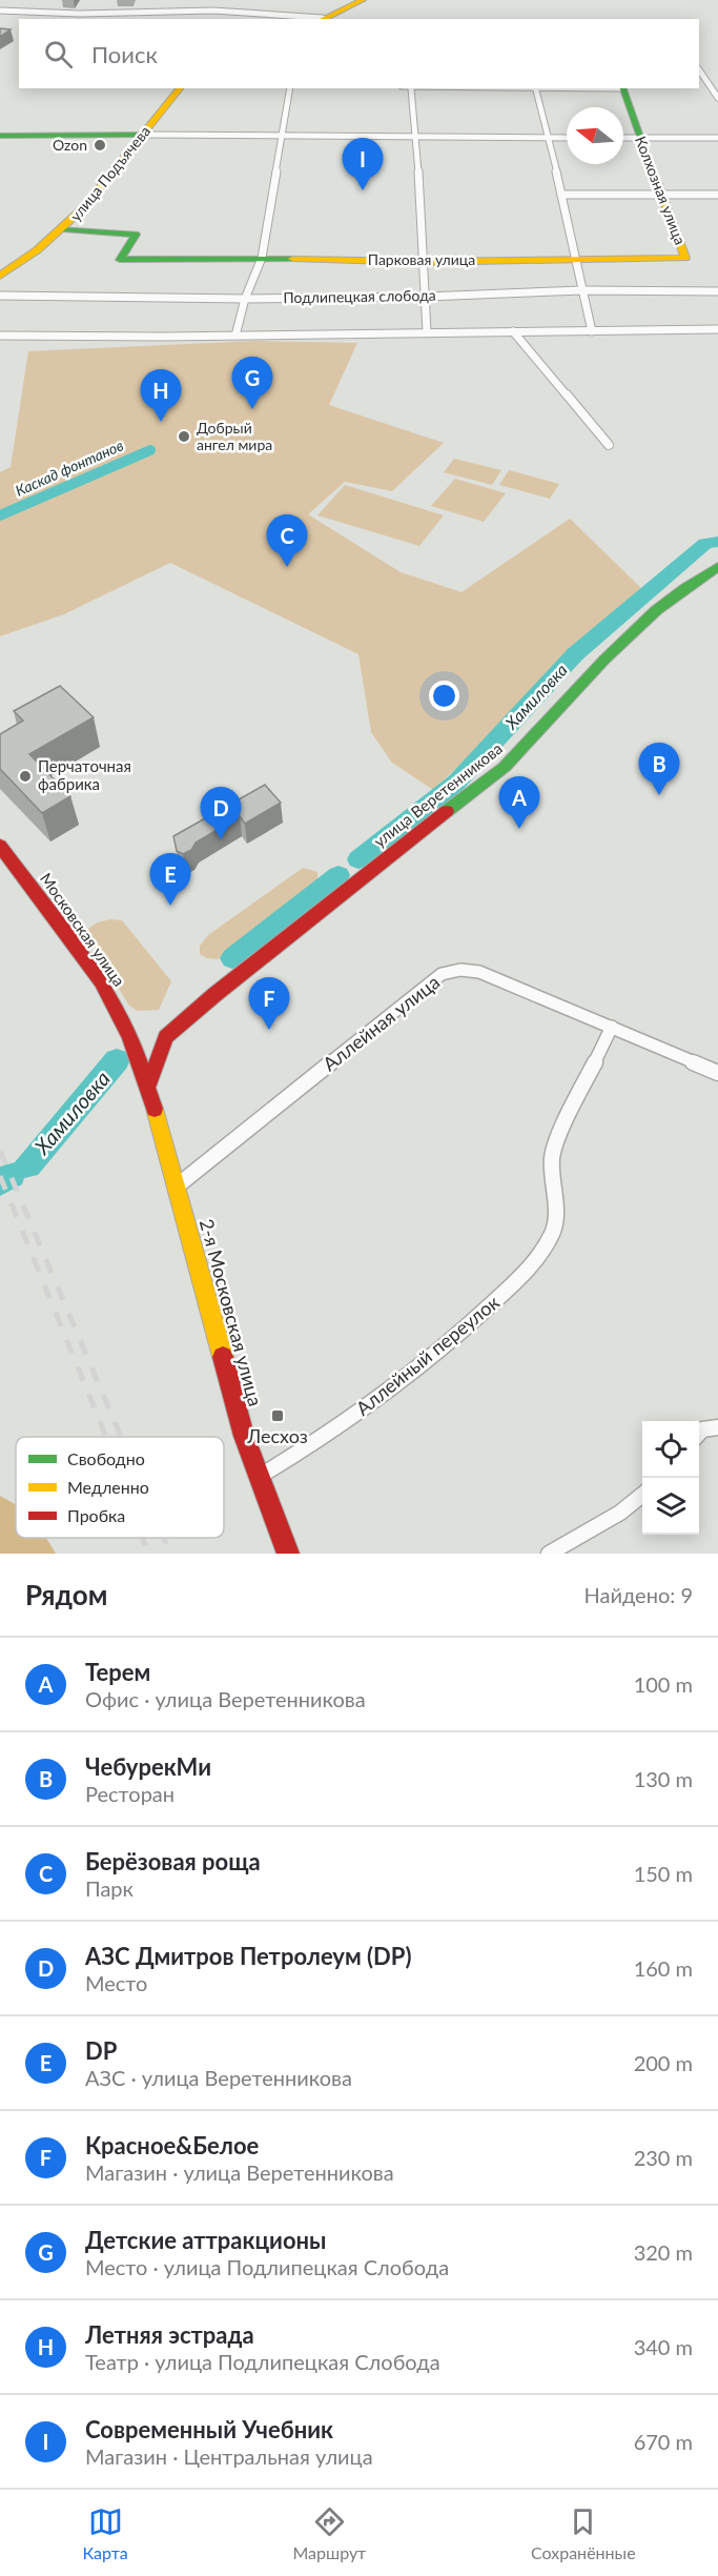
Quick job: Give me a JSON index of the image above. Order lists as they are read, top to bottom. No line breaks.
{"streets":{"main road":["улица Подъячева","Колхозная улица","Парковая улица","улица Веретенникова","Московская улица","2-я Московская улица"],"street":["Подлипецкая слобода","Аллейная улица","Аллейный переулок"]},"crossings":[["улица Подъячева","Парковая улица"],["Колхозная улица","Парковая улица"],["улица Веретенникова","Московская улица"],["улица Веретенникова","2-я Московская улица"],["Московская улица","2-я Московская улица"],["Аллейная улица","2-я Московская улица"],["Аллейная улица","Аллейный переулок"],["2-я Московская улица","Аллейный переулок"]],"water":["Каскад фонтанов","Хамиловка"],"places":{"other":["Ozon","Добрый ангел мира","Перчаточная фабрика"],"transit":["Лесхоз"]},"legend":["Свободно","Медленно","Пробка"],"north":"left","page":{"search":"Поиск","pins":["I","G","H","C","B","A","D","E","F"],"heading":["Рядом","Найдено: 9"],"list":[{"mark":"A","name":"Терем","note":"Офис · улица Веретенникова","value":"100 m"},{"mark":"B","name":"ЧебурекМи","note":"Ресторан","value":"130 m"},{"mark":"C","name":"Берёзовая роща","note":"Парк","value":"150 m"},{"mark":"D","name":"АЗС Дмитров Петролеум (DP)","note":"Место","value":"160 m"},{"mark":"E","name":"DP","note":"АЗС · улица Веретенникова","value":"200 m"},{"mark":"F","name":"Красное&Белое","note":"Магазин · улица Веретенникова","value":"230 m"},{"mark":"G","name":"Детские аттракционы","note":"Место · улица Подлипецкая Слобода","value":"320 m"},{"mark":"H","name":"Летняя эстрада","note":"Театр · улица Подлипецкая Слобода","value":"340 m"},{"mark":"I","name":"Современный Учебник","note":"Магазин · Центральная улица","value":"670 m"}],"nav":["Карта","Маршрут","Сохранённые"]}}
